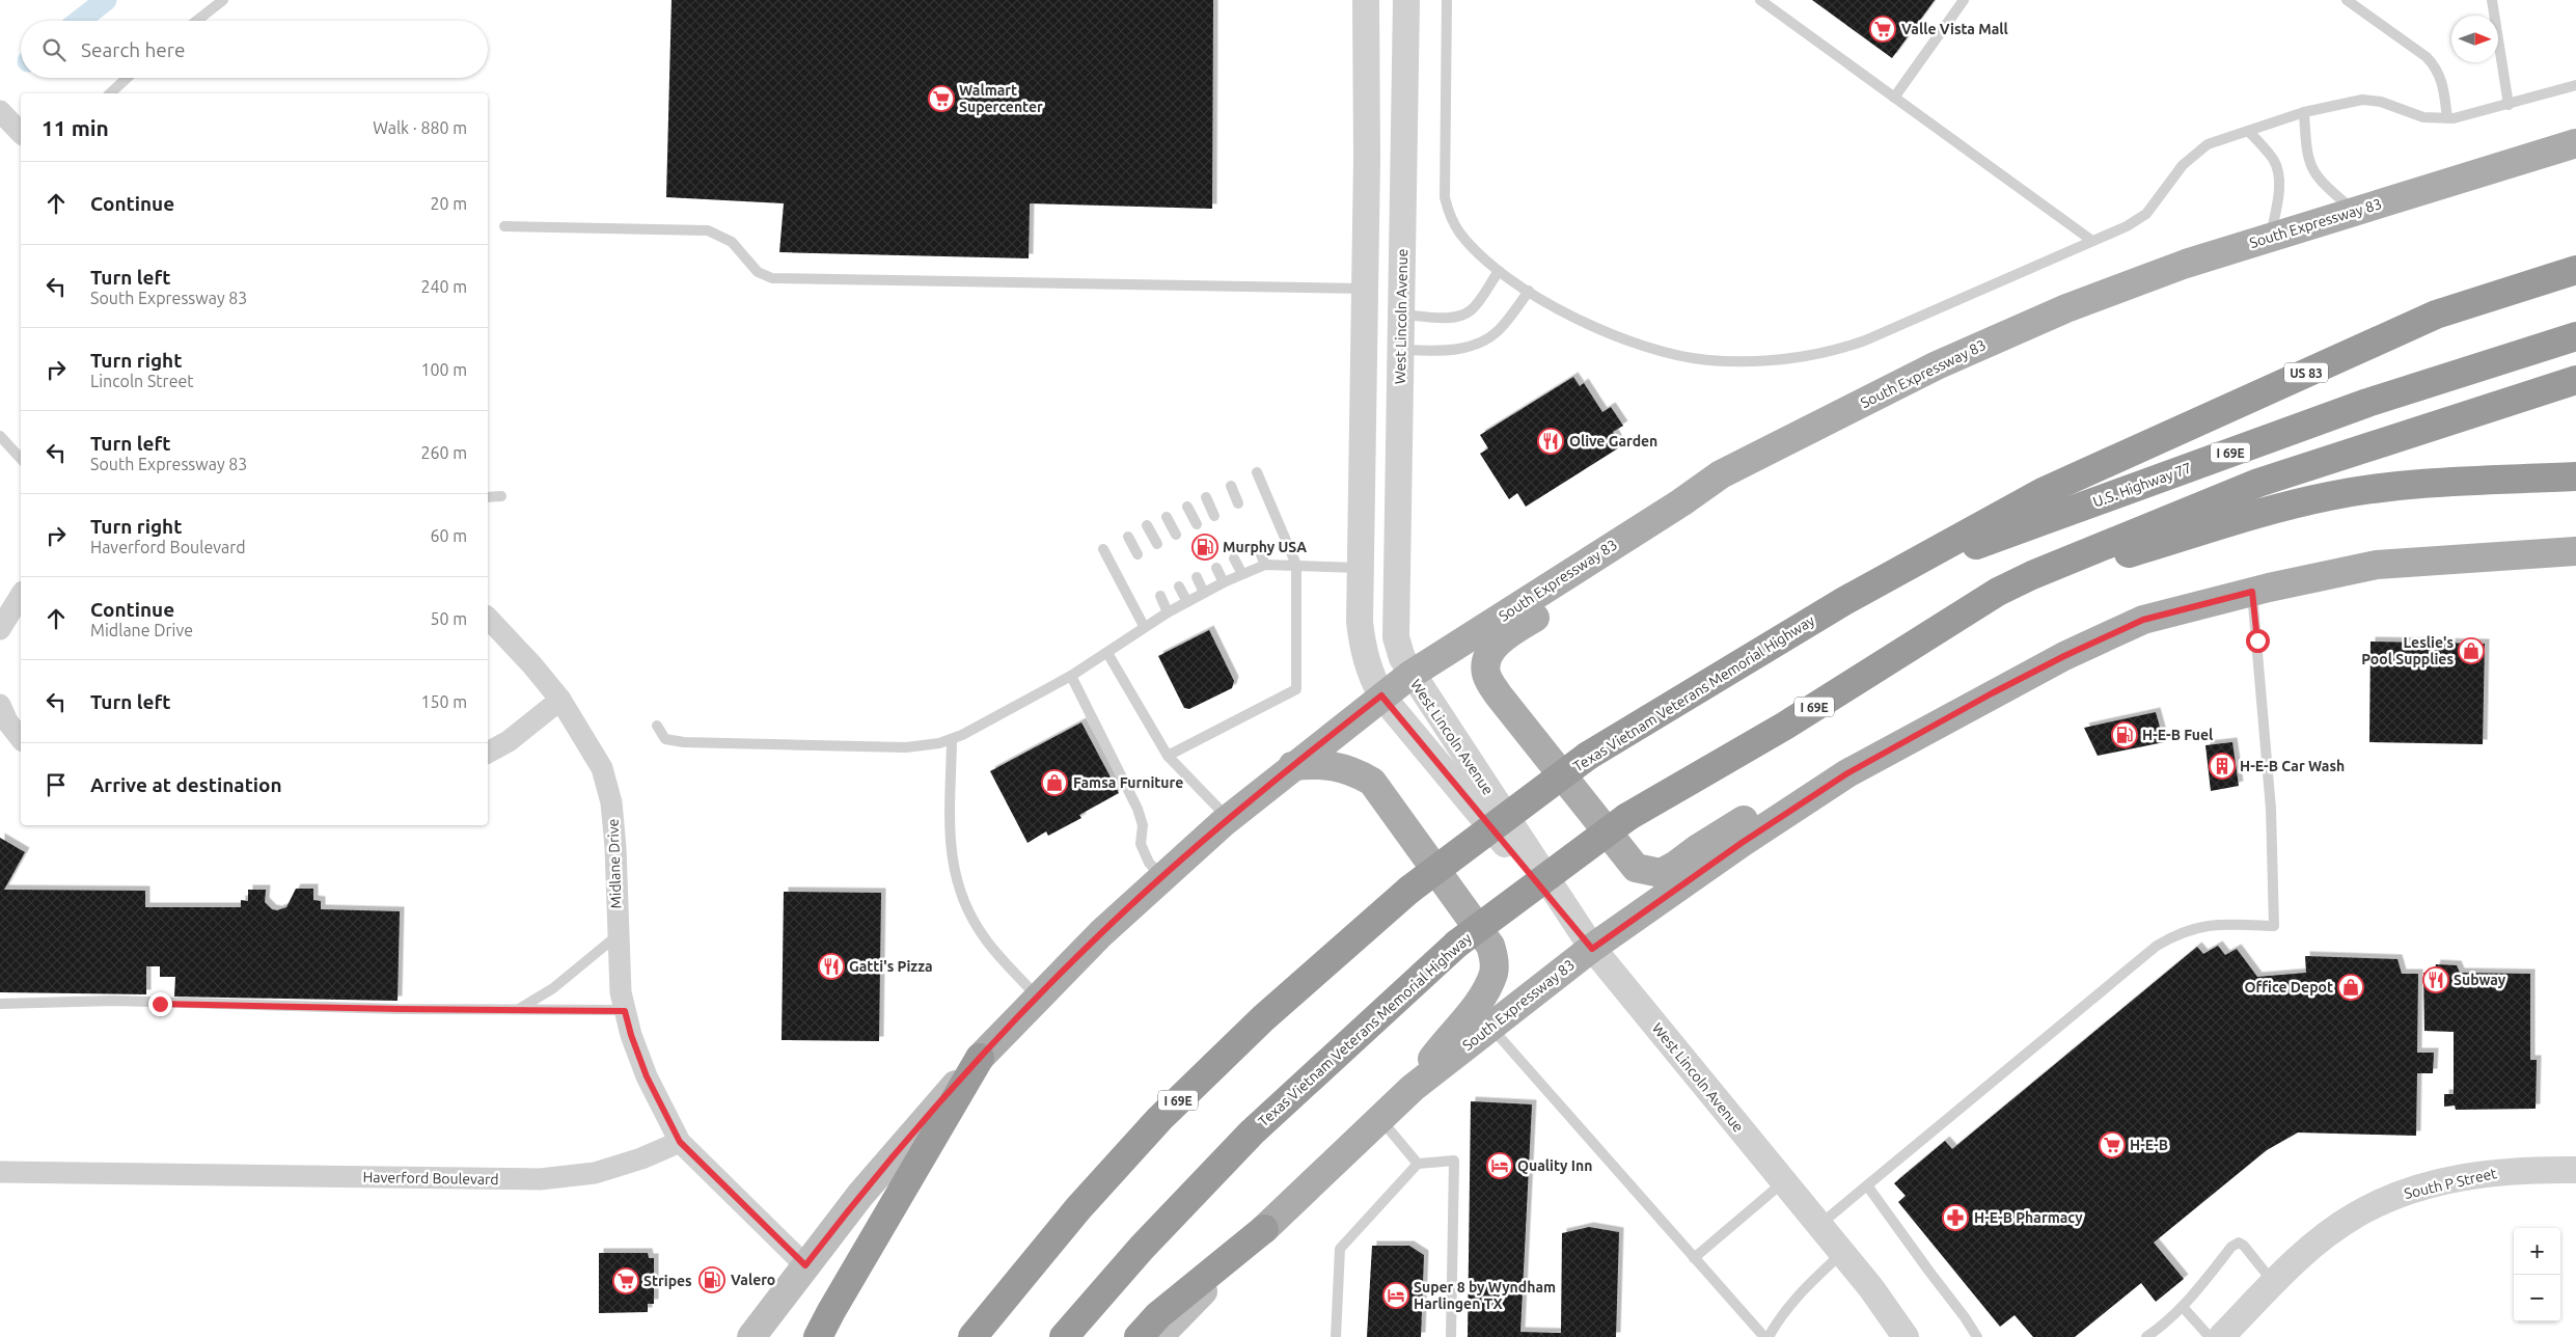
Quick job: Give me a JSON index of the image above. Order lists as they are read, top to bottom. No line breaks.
{"streets":{"highway":["US 83","I 69E","U.S. Highway 77","Texas Vietnam Veterans Memorial Highway"],"main road":["South Expressway 83"],"street":["West Lincoln Avenue","Midlane Drive","Haverford Boulevard","South P Street"]},"crossings":[["South Expressway 83","West Lincoln Avenue"],["US 83","U.S. Highway 77"],["US 83","Texas Vietnam Veterans Memorial Highway"],["I 69E","Texas Vietnam Veterans Memorial Highway"],["U.S. Highway 77","Texas Vietnam Veterans Memorial Highway"],["Midlane Drive","Haverford Boulevard"]],"places":{"supermarket":["Valle Vista Mall","Walmart Supercenter","H-E-B","Stripes"],"restaurant":["Olive Garden","Gatti's Pizza","Subway"],"fuel station":["Murphy USA","H-E-B Fuel","Valero"],"shop":["Leslie's Pool Supplies","Famsa Furniture","Office Depot"],"building":["H-E-B Car Wash"],"hotel":["Quality Inn","Super 8 by Wyndham Harlingen TX"],"pharmacy":["H-E-B Pharmacy"]},"north":"right","page":{"search":"Search here","heading":["11 min","Walk · 880 m"],"list":[["Continue","20 m"],["Turn left","South Expressway 83","240 m"],["Turn right","Lincoln Street","100 m"],["Turn left","South Expressway 83","260 m"],["Turn right","Haverford Boulevard","60 m"],["Continue","Midlane Drive","50 m"],["Turn left","150 m"],"Arrive at destination"],"map_buttons":["+","−"]}}
